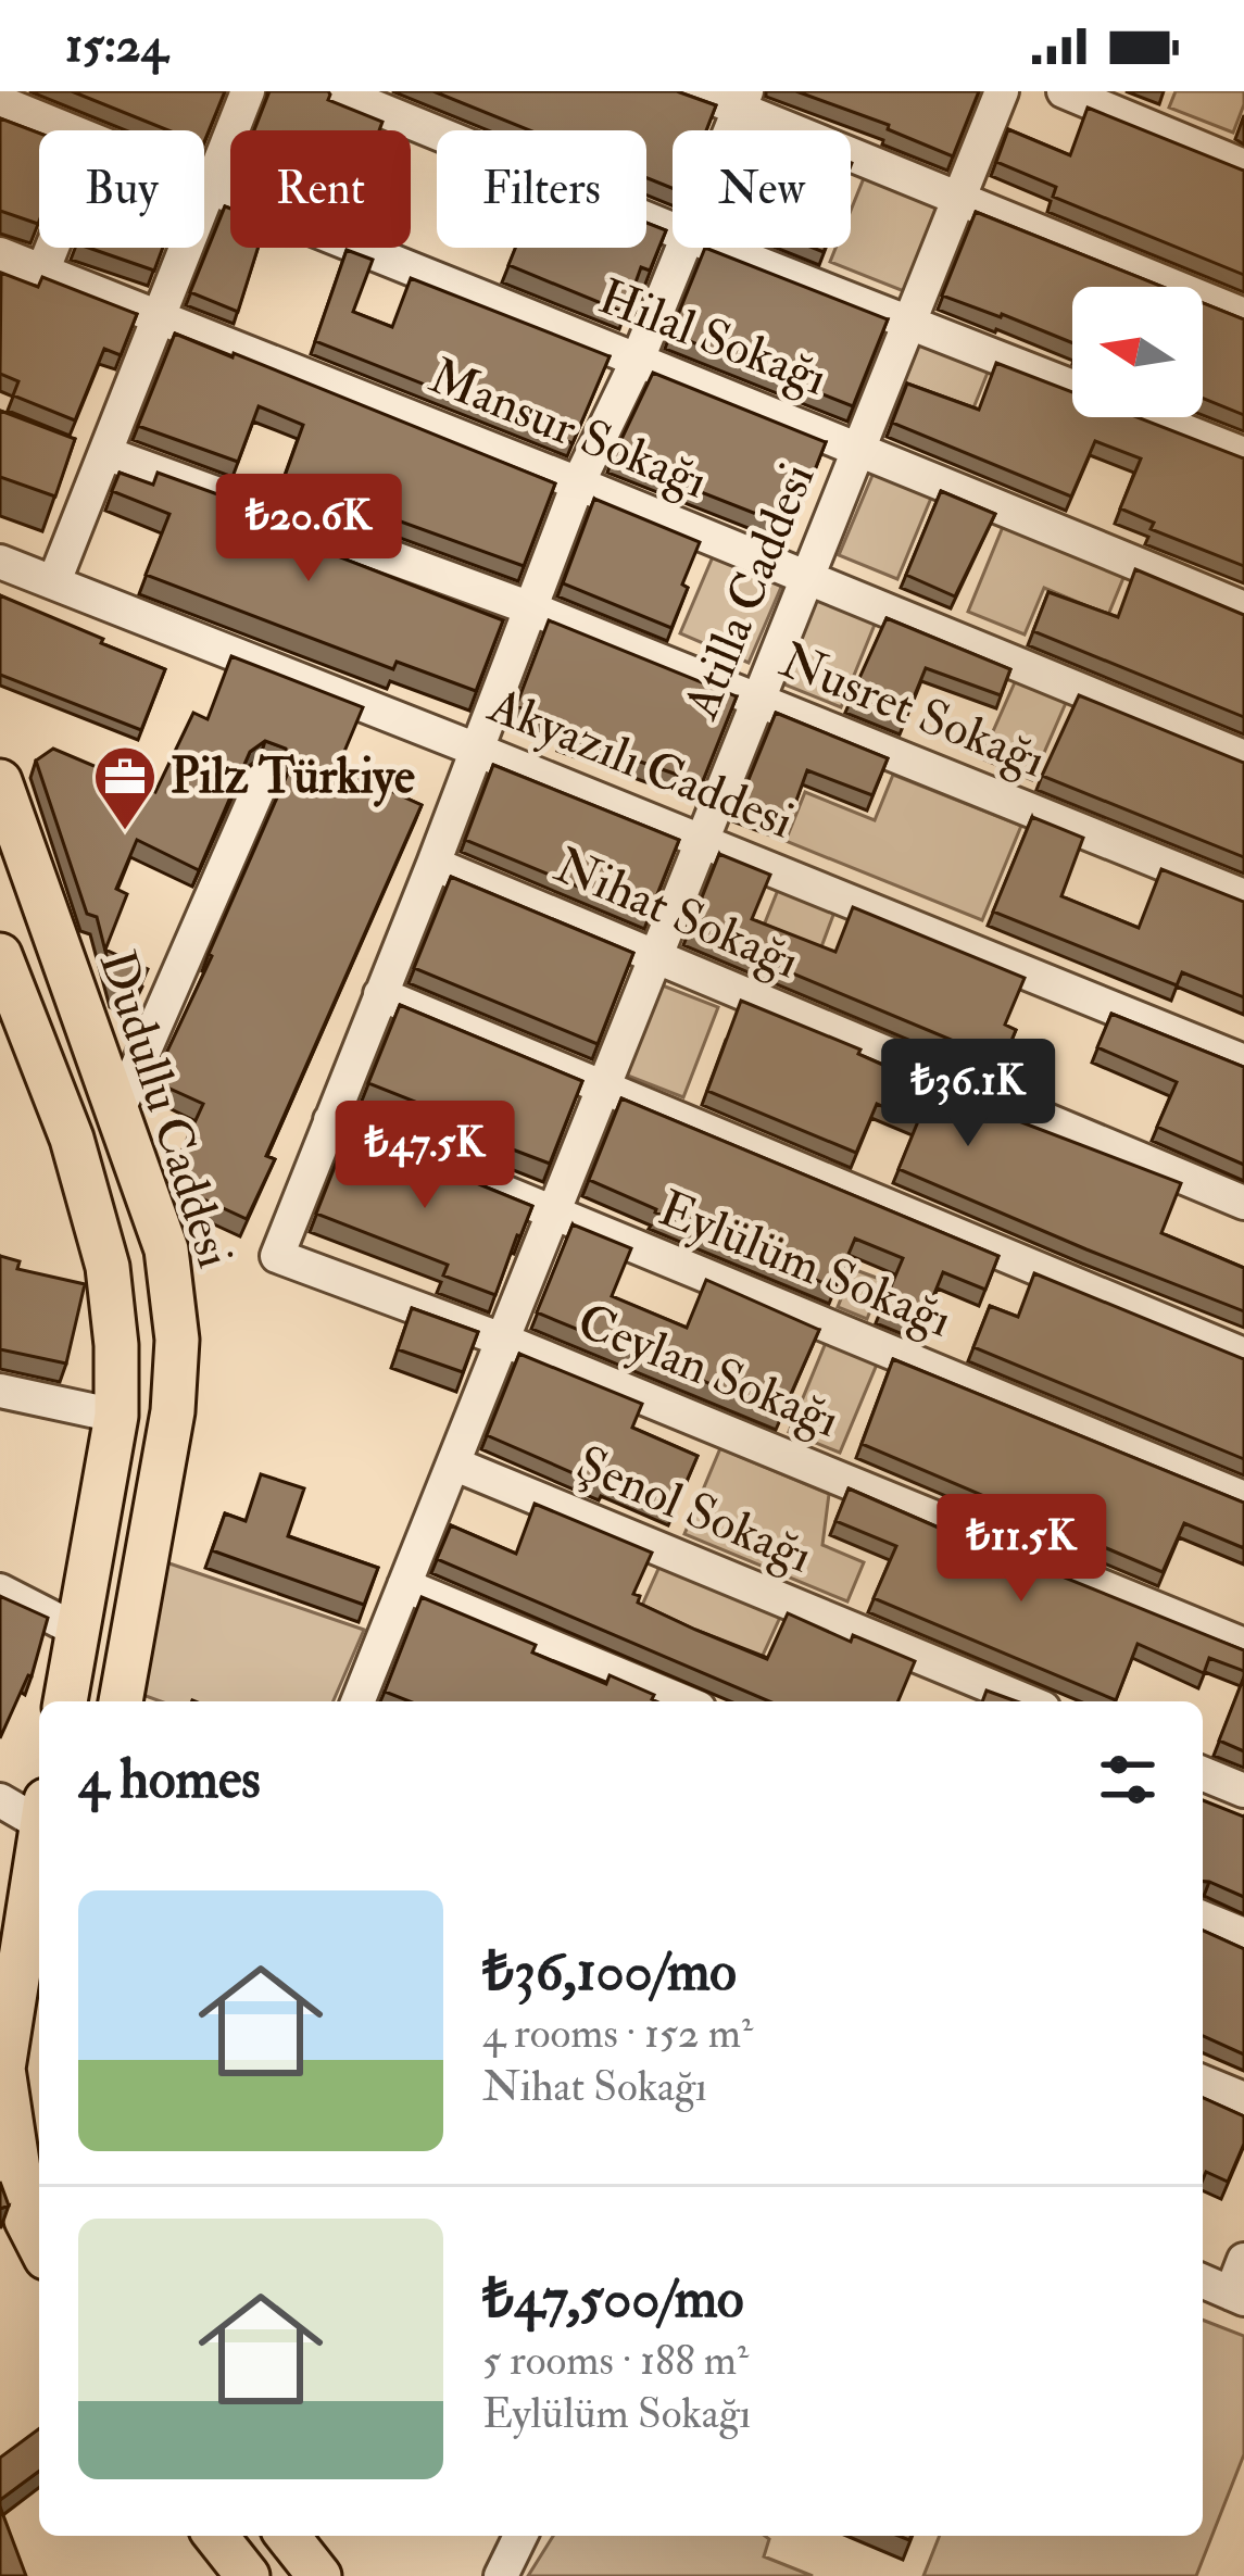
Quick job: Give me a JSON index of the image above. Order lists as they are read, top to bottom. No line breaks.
{"streets":{"main road":["Dudullu Caddesi"],"street":["Hilal Sokağı","Mansur Sokağı","Atilla Caddesi","Nusret Sokağı","Akyazılı Caddesi","Nihat Sokağı","Eylülüm Sokağı","Ceylan Sokağı","Şenol Sokağı"]},"crossings":[["Hilal Sokağı","Atilla Caddesi"],["Mansur Sokağı","Atilla Caddesi"],["Atilla Caddesi","Nusret Sokağı"],["Atilla Caddesi","Akyazılı Caddesi"],["Atilla Caddesi","Nihat Sokağı"],["Atilla Caddesi","Eylülüm Sokağı"],["Atilla Caddesi","Ceylan Sokağı"],["Atilla Caddesi","Şenol Sokağı"],["Eylülüm Sokağı","Ceylan Sokağı"]],"places":{"office":["Pilz Türkiye"]},"north":"left","page":{"status":"15:24","chip":["Buy","Rent","Filters","New"],"price":["₺20.6K","₺36.1K","₺47.5K","₺11.5K"],"heading":"4 homes","list":[{"name":"₺36,100/mo","note":"4 rooms · 152 m² · Nihat Sokağı"},{"name":"₺47,500/mo","note":"5 rooms · 188 m² · Eylülüm Sokağı"}]}}
